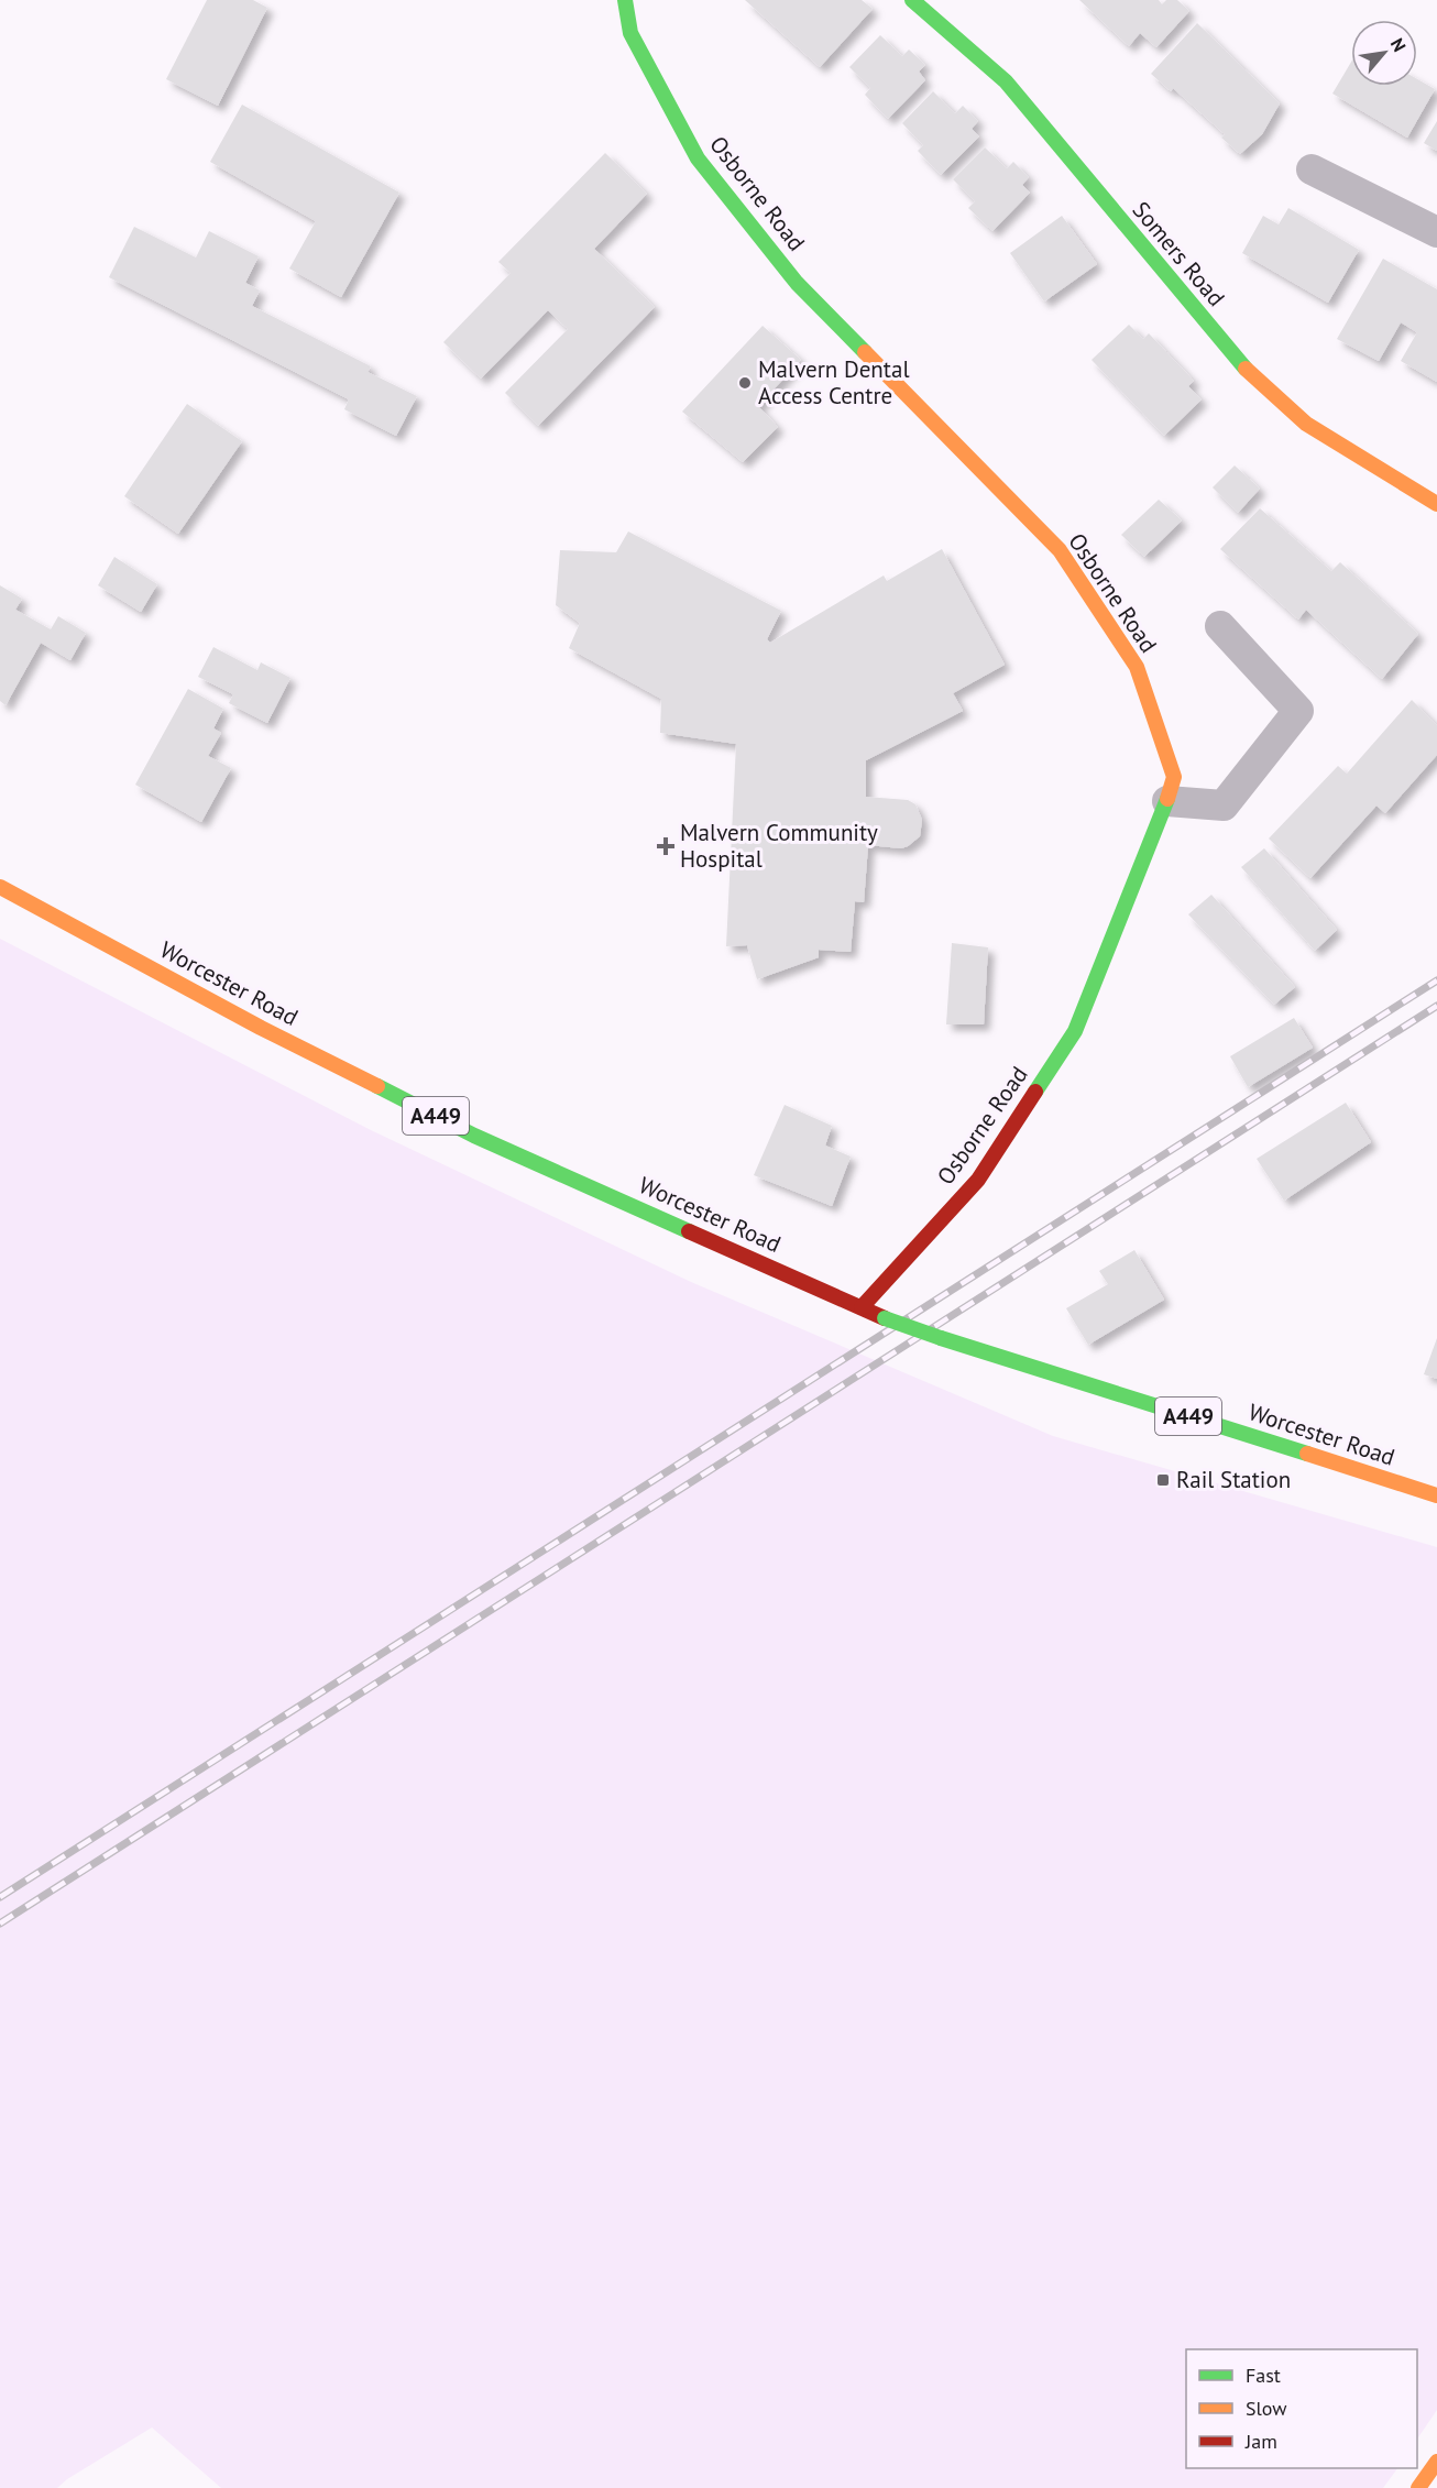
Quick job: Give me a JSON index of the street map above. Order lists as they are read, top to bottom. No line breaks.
{"streets":{"main road":["Osborne Road","Somers Road","Worcester Road","A449"]},"crossings":[["Osborne Road","Worcester Road"]],"places":{"other":["Malvern Dental Access Centre"],"health":["Malvern Community Hospital"],"transit":["Rail Station"]},"legend":["Fast","Slow","Jam"],"north":"top right"}
